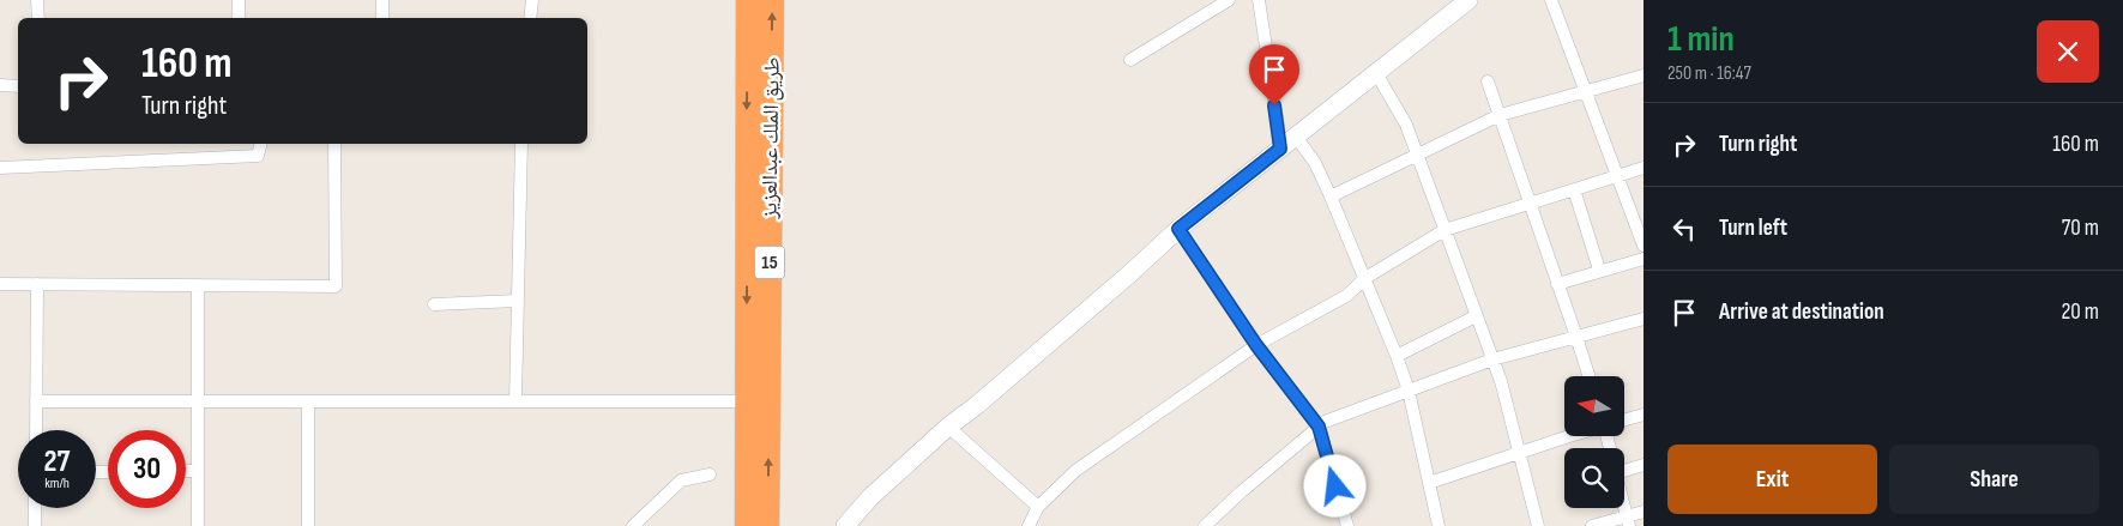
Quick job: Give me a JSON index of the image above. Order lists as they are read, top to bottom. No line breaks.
{"streets":{"highway":["طريق الملك عبدالعزيز","15"]},"north":"left","page":{"heading":["1 min","250 m · 16:47"],"turn":["160 m","Turn right"],"list":[{"name":"Turn right","value":"160 m"},{"name":"Turn left","value":"70 m"},{"name":"Arrive at destination","value":"20 m"}],"speed":"27 km/h","limit":"30","buttons":["Exit","Share"]}}
